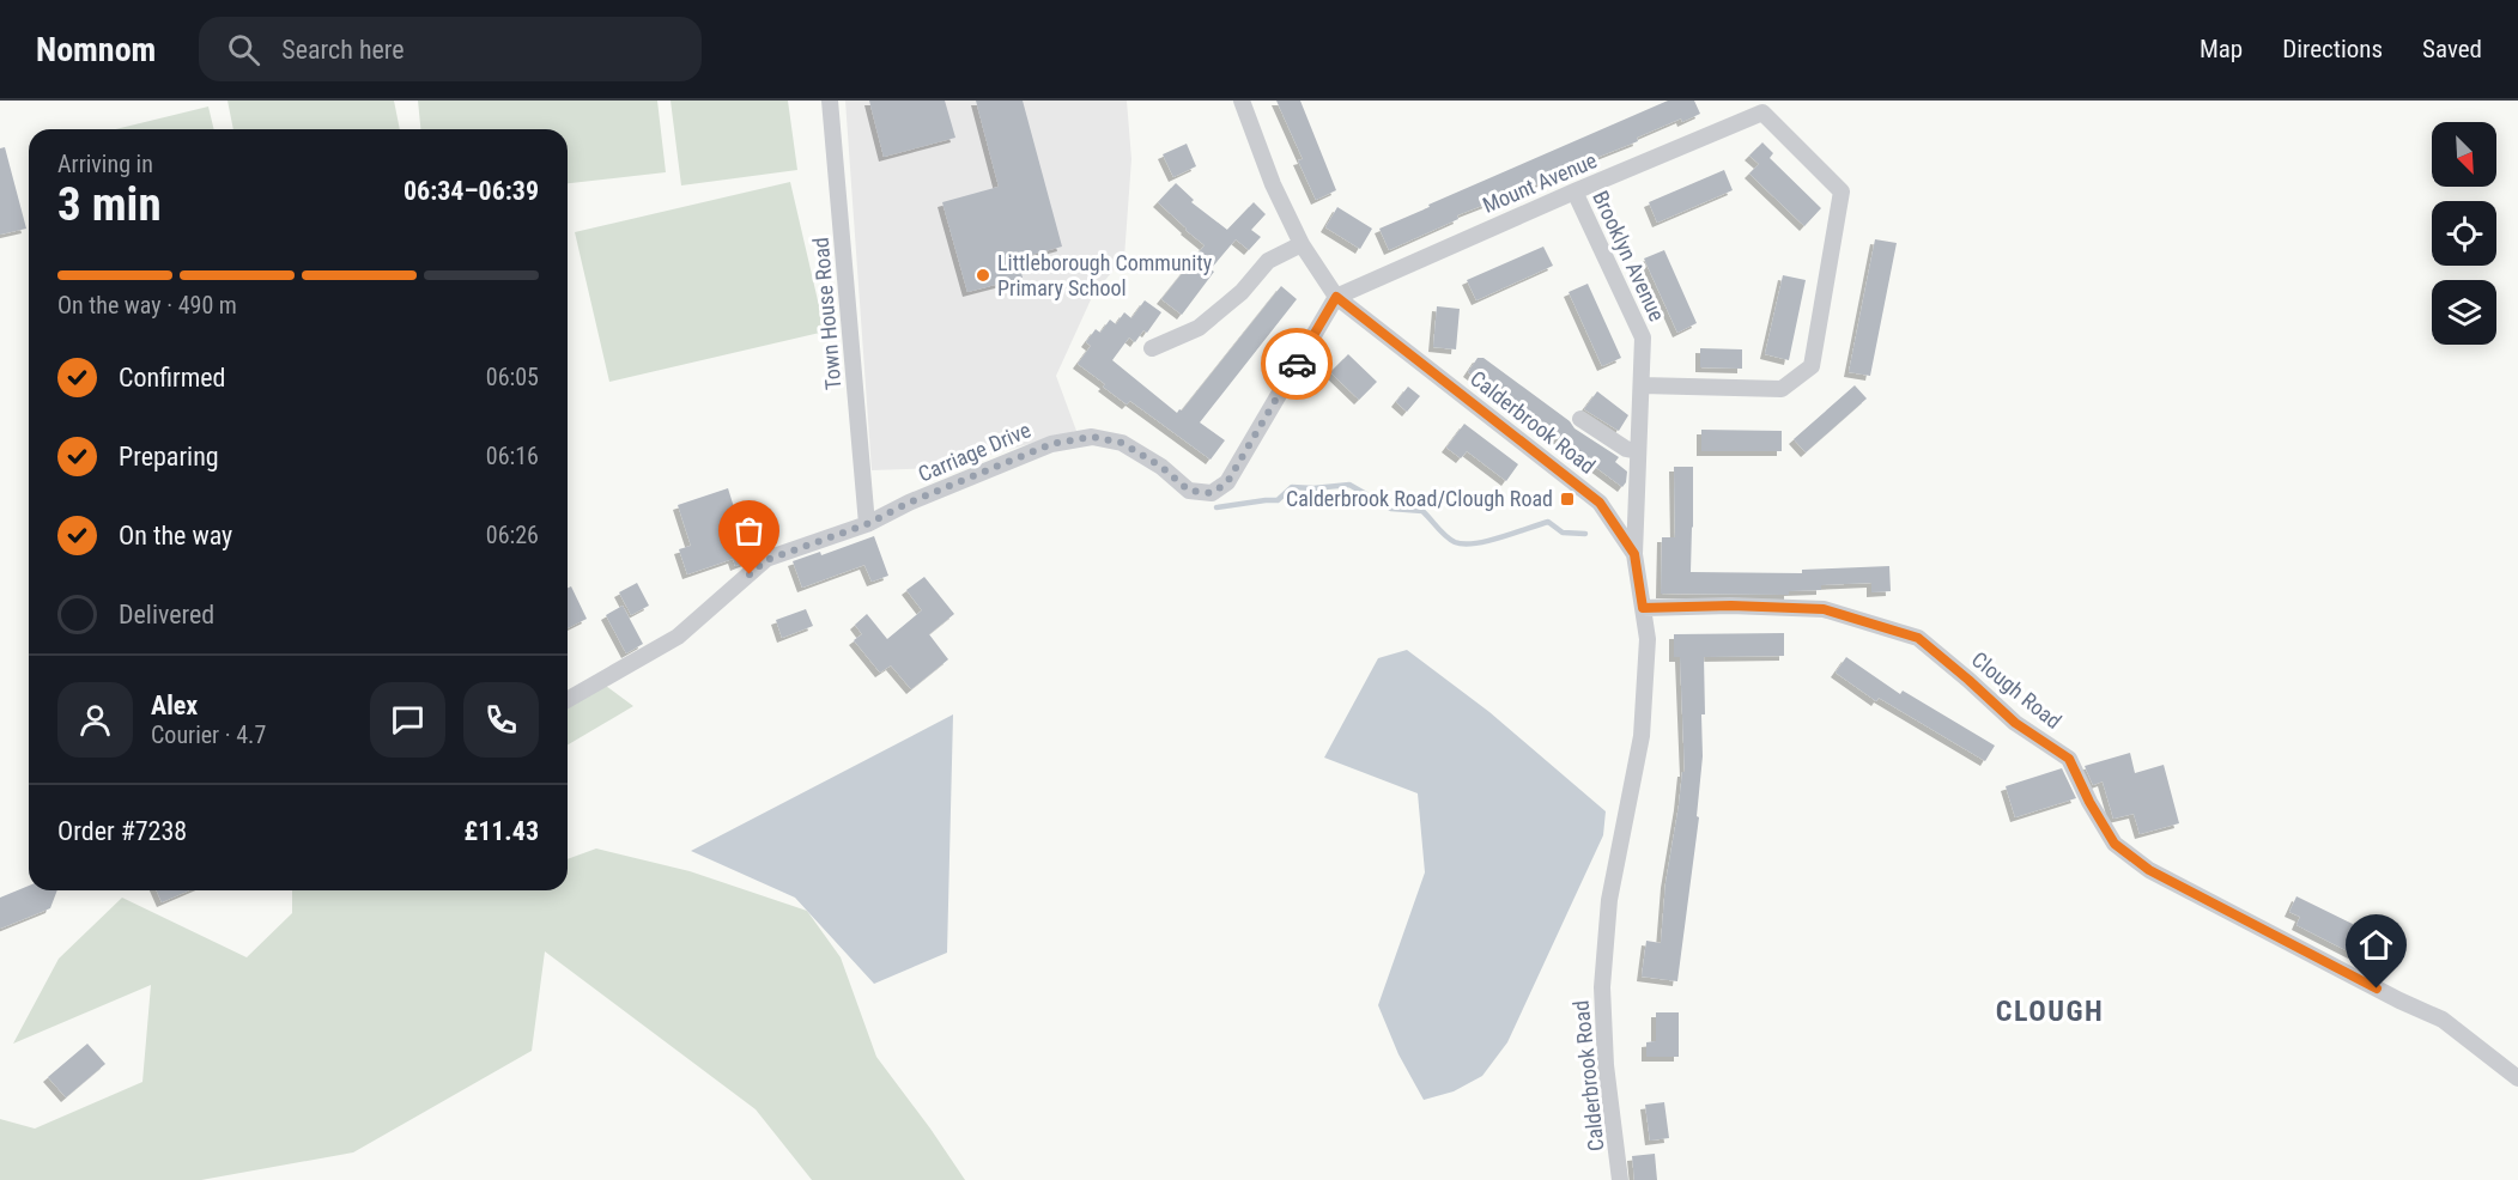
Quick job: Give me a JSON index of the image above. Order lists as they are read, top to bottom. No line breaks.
{"streets":{"street":["Mount Avenue","Brooklyn Avenue","Town House Road","Calderbrook Road","Carriage Drive","Clough Road"]},"crossings":[["Mount Avenue","Brooklyn Avenue"],["Mount Avenue","Calderbrook Road"],["Mount Avenue","Carriage Drive"],["Brooklyn Avenue","Calderbrook Road"],["Town House Road","Carriage Drive"],["Calderbrook Road","Carriage Drive"],["Calderbrook Road","Clough Road"]],"districts":["CLOUGH"],"places":{"other":["Littleborough Community Primary School"],"transit":["Calderbrook Road/Clough Road"]},"north":"bottom right","page":{"header":"Nomnom","search":"Search here","nav":["Map","Directions","Saved"],"heading":["3 min","Arriving in","06:34–06:39"],"panel":["Alex","Courier · 4.7","Order #7238","£11.43"],"bar":"On the way · 490 m","list":[["Confirmed","06:05"],["Preparing","06:16"],["On the way","06:26"],"Delivered"]}}
